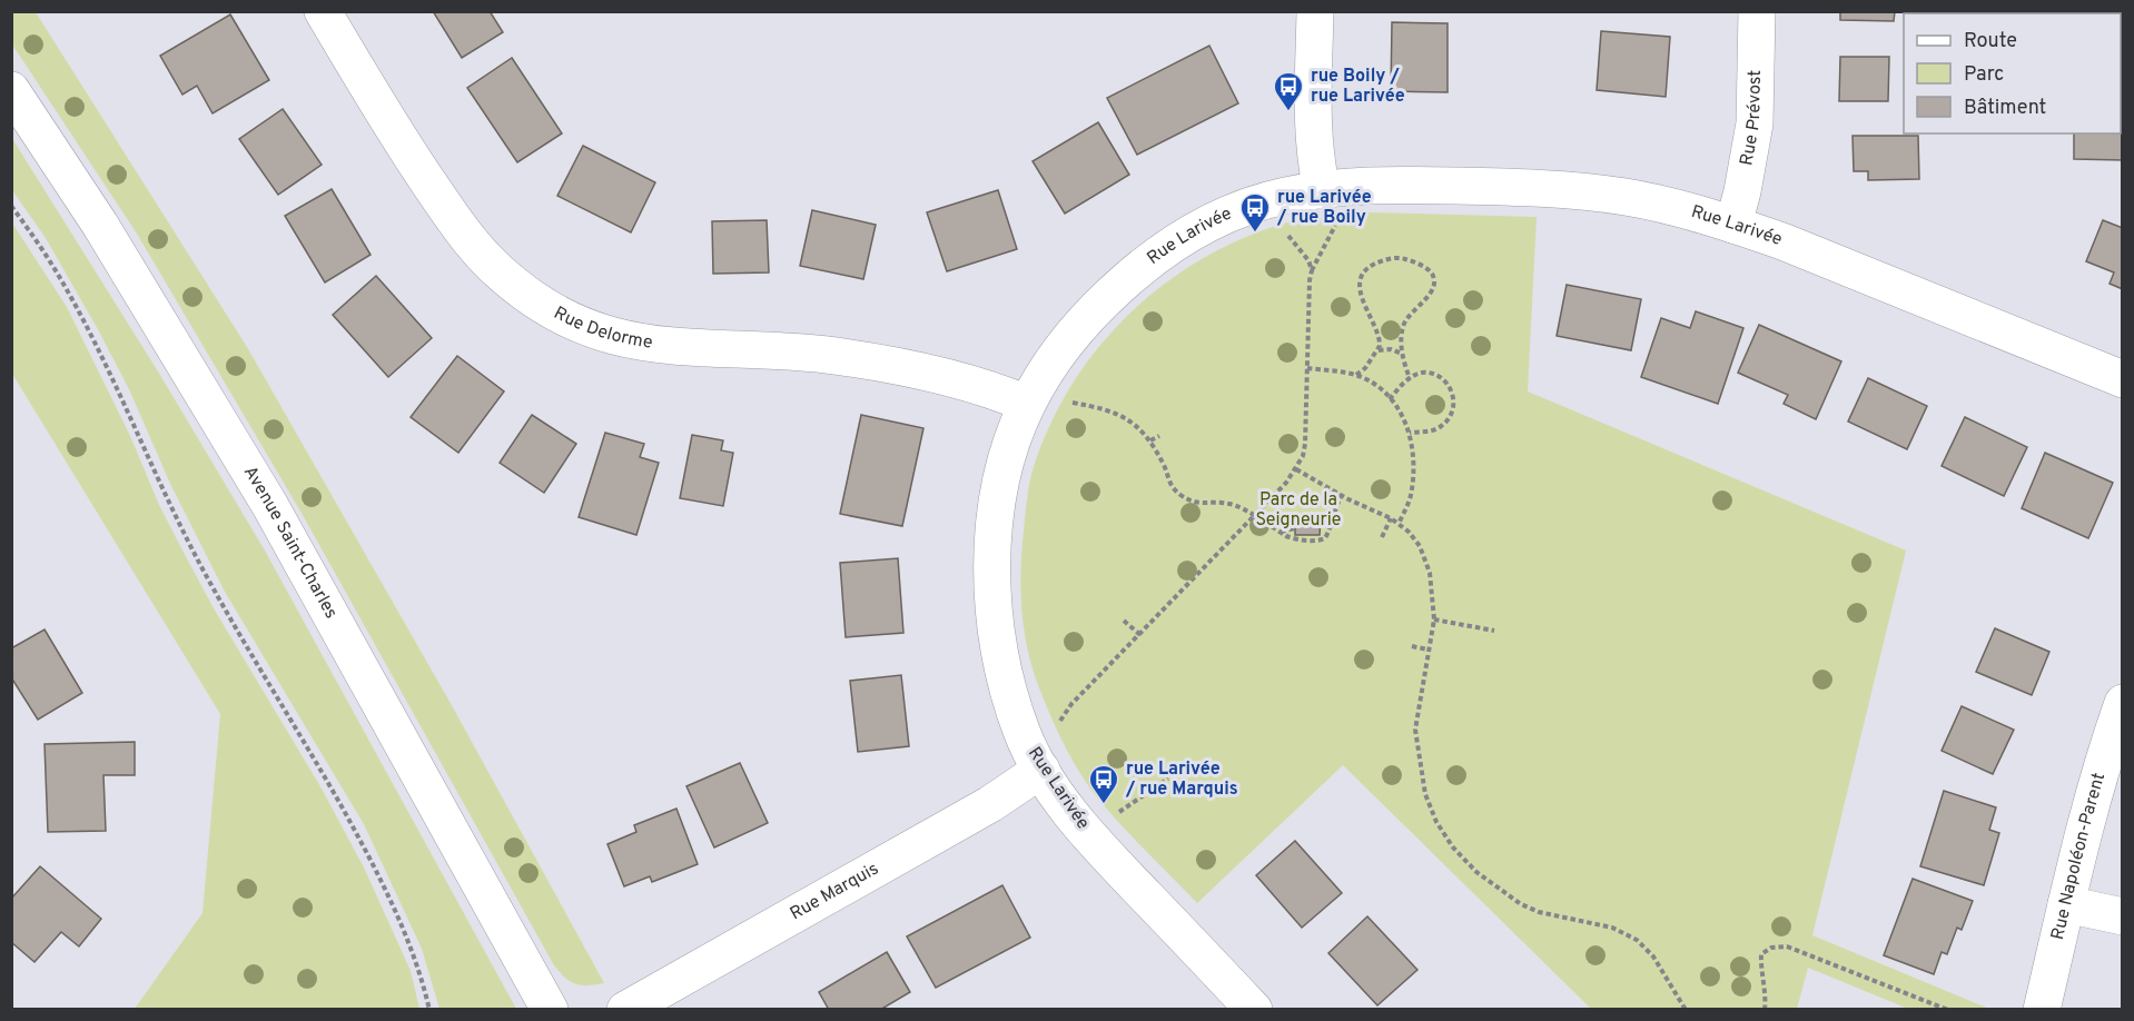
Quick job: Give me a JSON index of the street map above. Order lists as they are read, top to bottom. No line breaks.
{"streets":{"street":["Rue Prévost","Rue Larivée","Rue Delorme","Avenue Saint-Charles","Rue Napoléon-Parent","Rue Marquis"]},"crossings":[["Rue Prévost","Rue Larivée"],["Rue Larivée","Rue Delorme"],["Rue Larivée","Rue Marquis"]],"parks":["Parc de la Seigneurie"],"places":{"bus stop":["rue Boily / rue Larivée","rue Larivée / rue Boily","rue Larivée / rue Marquis"]},"legend":["Route","Parc","Bâtiment"]}
